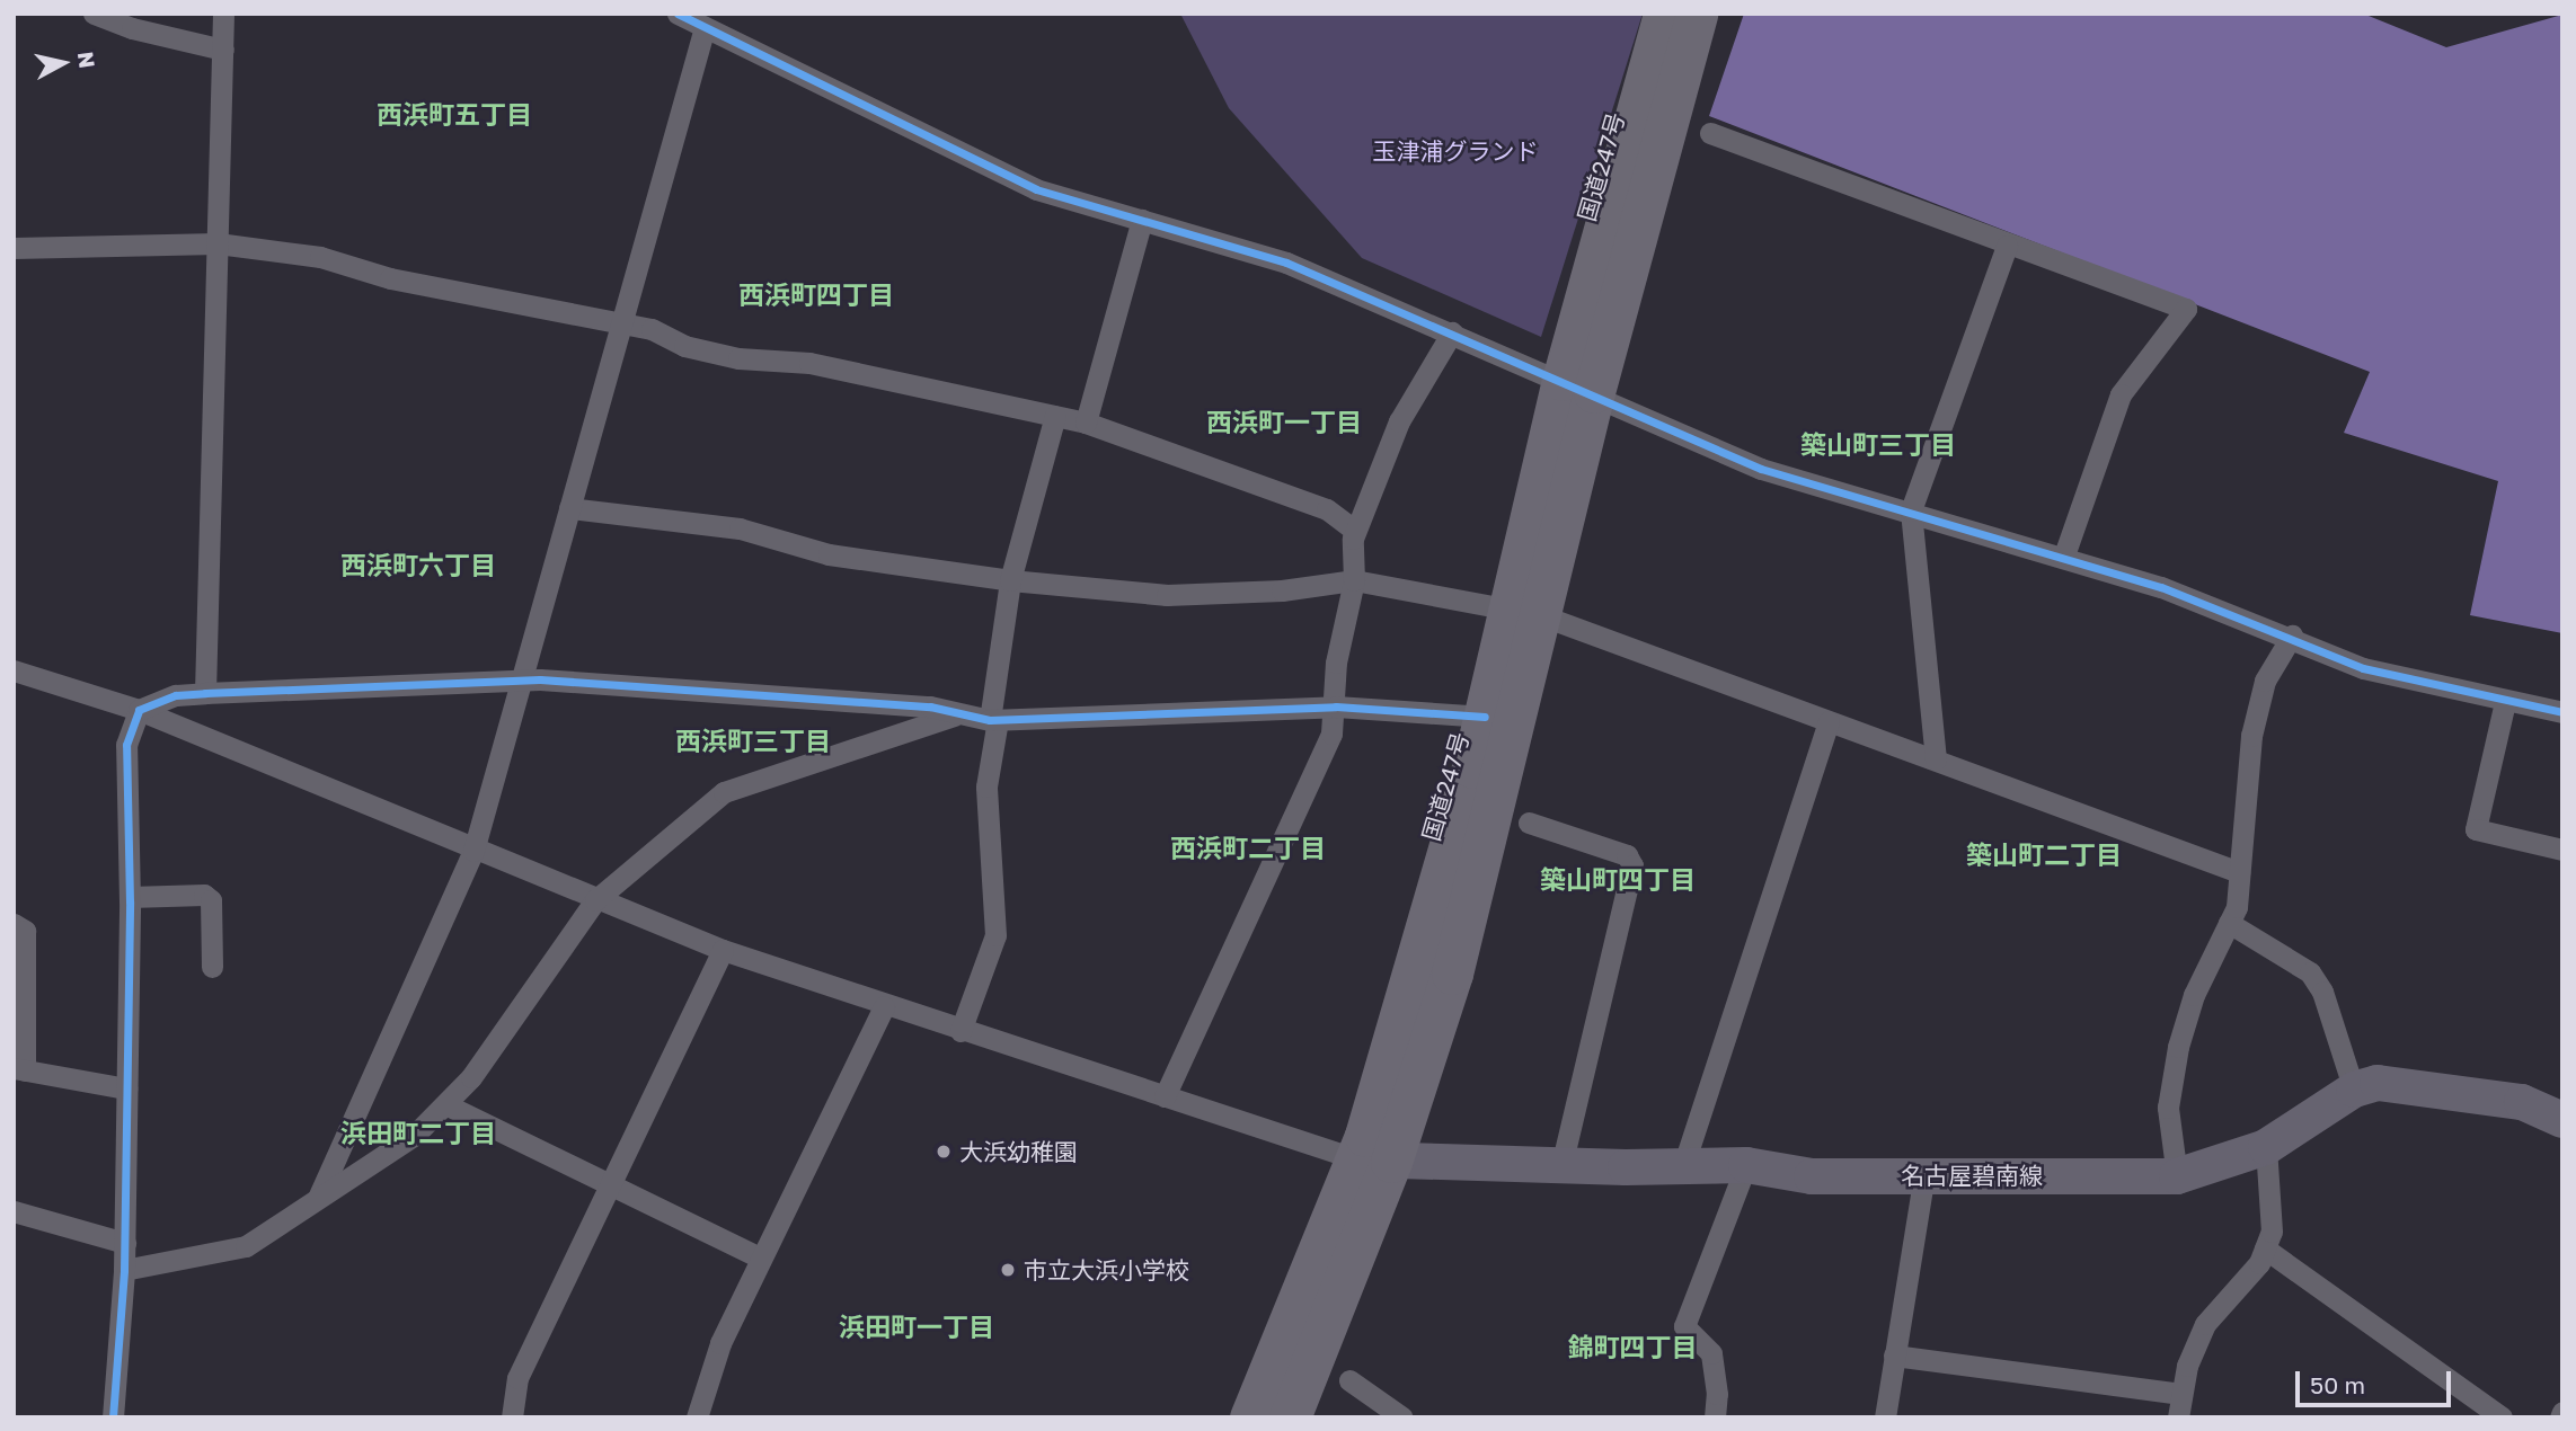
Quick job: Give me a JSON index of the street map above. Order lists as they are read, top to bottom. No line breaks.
{"streets":{"highway":["国道247号"],"main road":["名古屋碧南線"]},"crossings":[["国道247号","名古屋碧南線"]],"districts":["西浜町五丁目","西浜町四丁目","西浜町一丁目","築山町三丁目","西浜町六丁目","西浜町三丁目","西浜町二丁目","築山町二丁目","築山町四丁目","浜田町二丁目","浜田町一丁目","錦町四丁目"],"parks":["玉津浦グランド"],"places":["大浜幼稚園","市立大浜小学校"],"scale_bar":"50 m","north":"right"}
